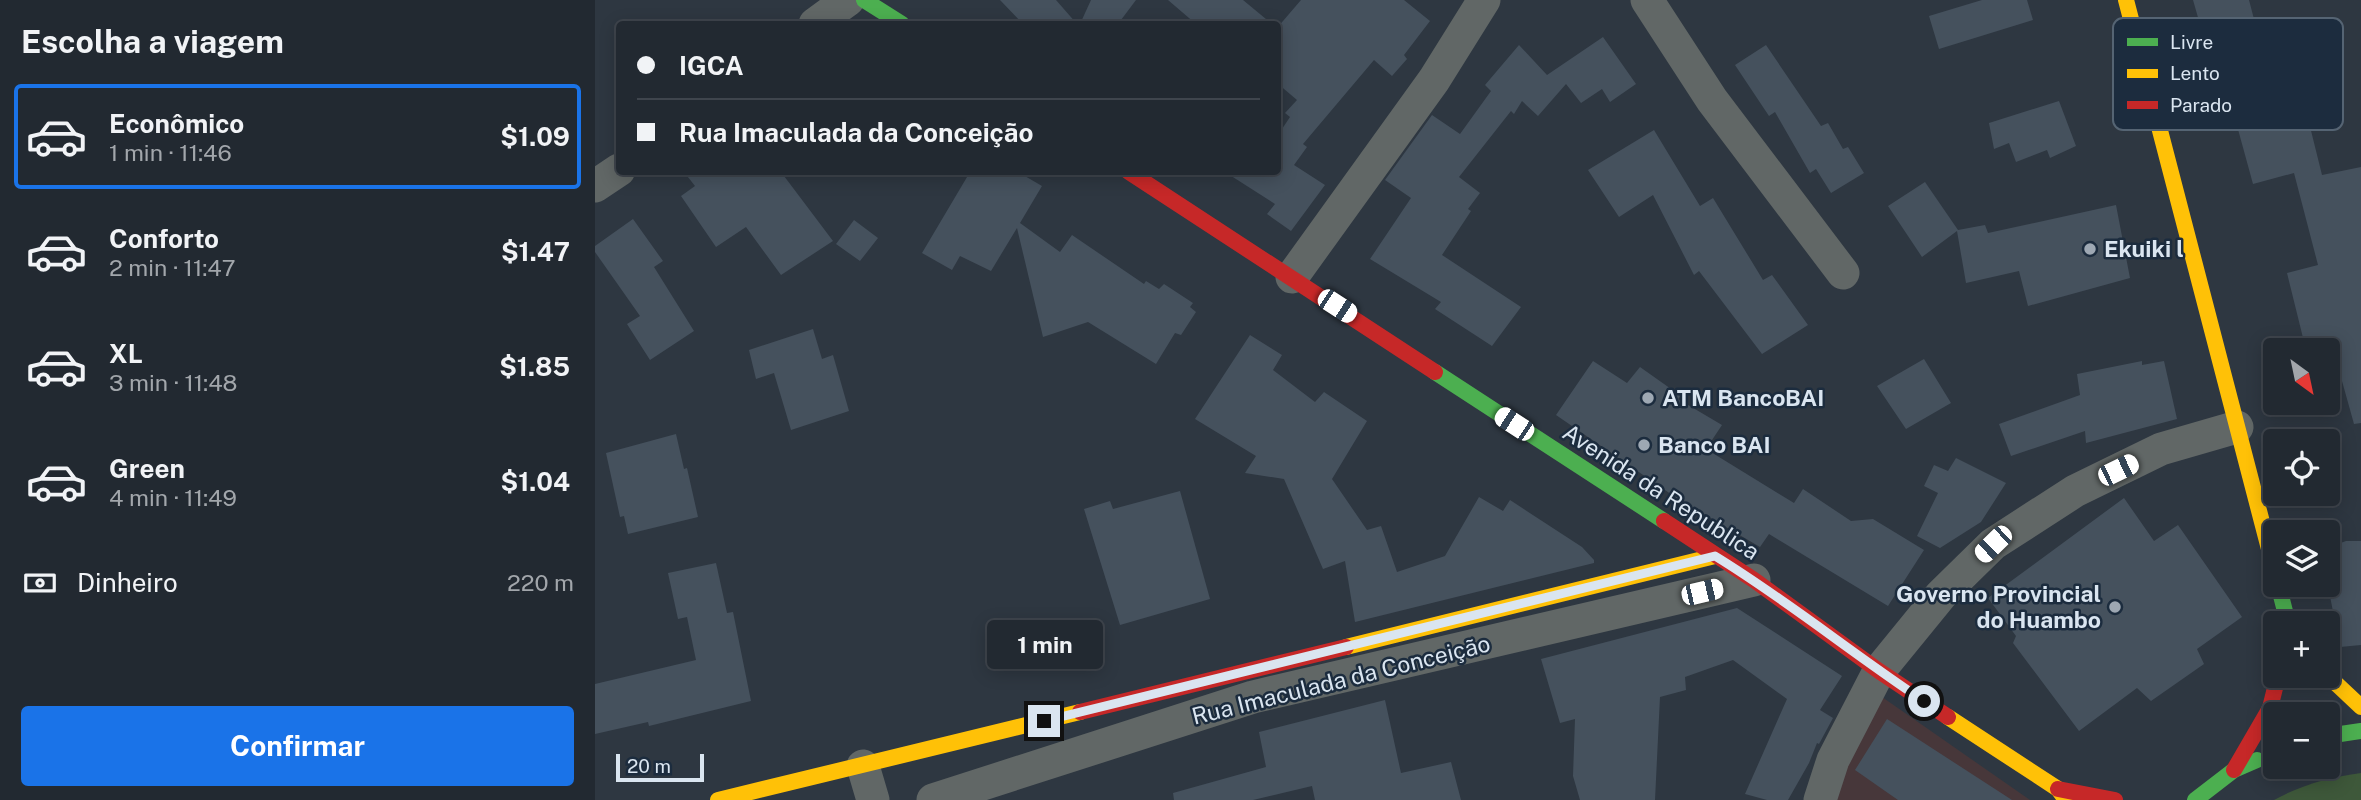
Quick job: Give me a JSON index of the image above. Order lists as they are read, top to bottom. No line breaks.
{"streets":{"main road":["Avenida da Republica","Rua Imaculada da Conceição"]},"crossings":[["Avenida da Republica","Rua Imaculada da Conceição"]],"places":["Ekuiki l","ATM BancoBAI","Banco BAI","Governo Provincial do Huambo"],"legend":["Livre","Lento","Parado"],"scale_bar":"20 m","north":"bottom right","page":{"heading":"Escolha a viagem","banner":["IGCA","Rua Imaculada da Conceição"],"list":[{"name":"Econômico","note":"1 min · 11:46","value":"$1.09"},{"name":"Conforto","note":"2 min · 11:47","value":"$1.47"},{"name":"XL","note":"3 min · 11:48","value":"$1.85"},{"name":"Green","note":"4 min · 11:49","value":"$1.04"}],"map_buttons":["+","−"],"pay":["Dinheiro","220 m"],"bubble":"1 min","buttons":"Confirmar","scale":"20 m"}}
